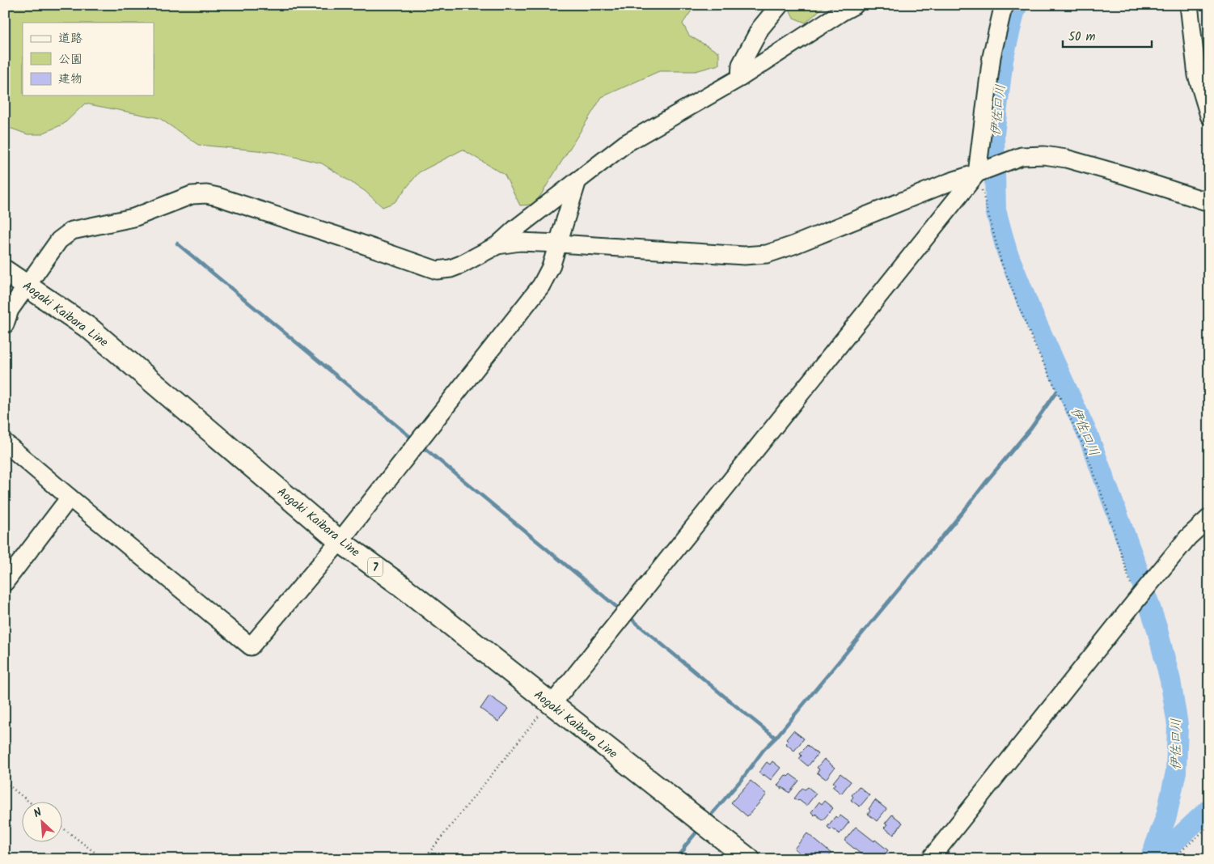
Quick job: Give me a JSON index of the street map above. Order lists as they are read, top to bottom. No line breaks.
{"streets":{"main road":["Aogaki Kaibara Line","7"]},"water":["伊佐口川"],"legend":["道路","公園","建物"],"scale_bar":"50 m","north":"top left"}
